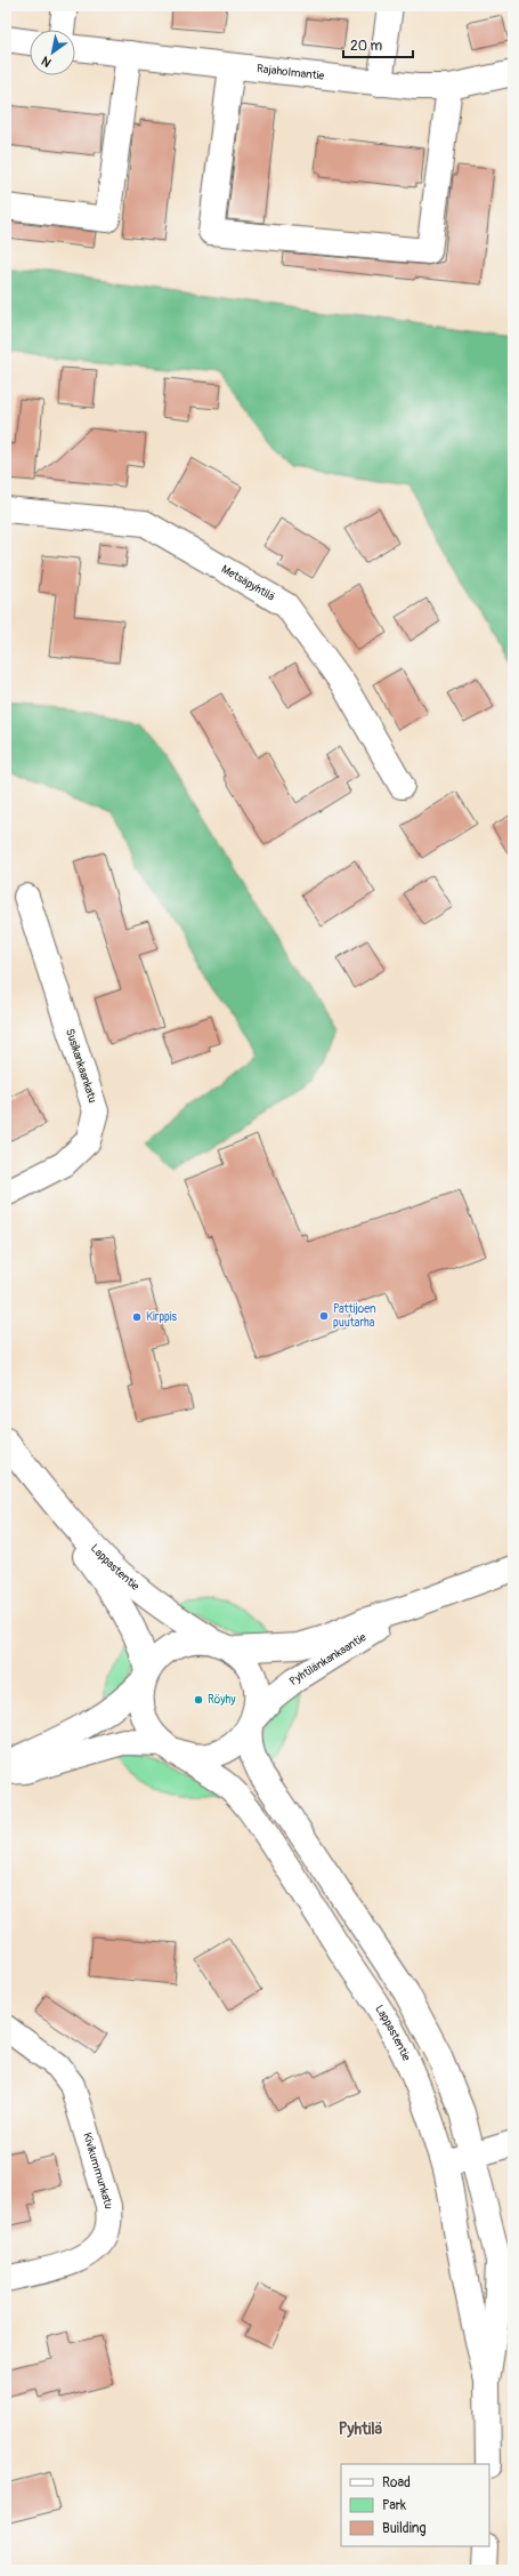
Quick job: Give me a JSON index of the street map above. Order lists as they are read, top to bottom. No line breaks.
{"streets":{"street":["Rajaholmantie","Metsäpyhtilä","Susikankaankatu","Lappastentie","Pyhtilänkankaantie","Kivikummunkatu"]},"crossings":[["Lappastentie","Pyhtilänkankaantie"]],"districts":["Pyhtilä"],"places":["Pattijoen puutarha","Kirppis","Röyhy"],"legend":["Road","Park","Building"],"scale_bar":"20 m","north":"bottom left"}
